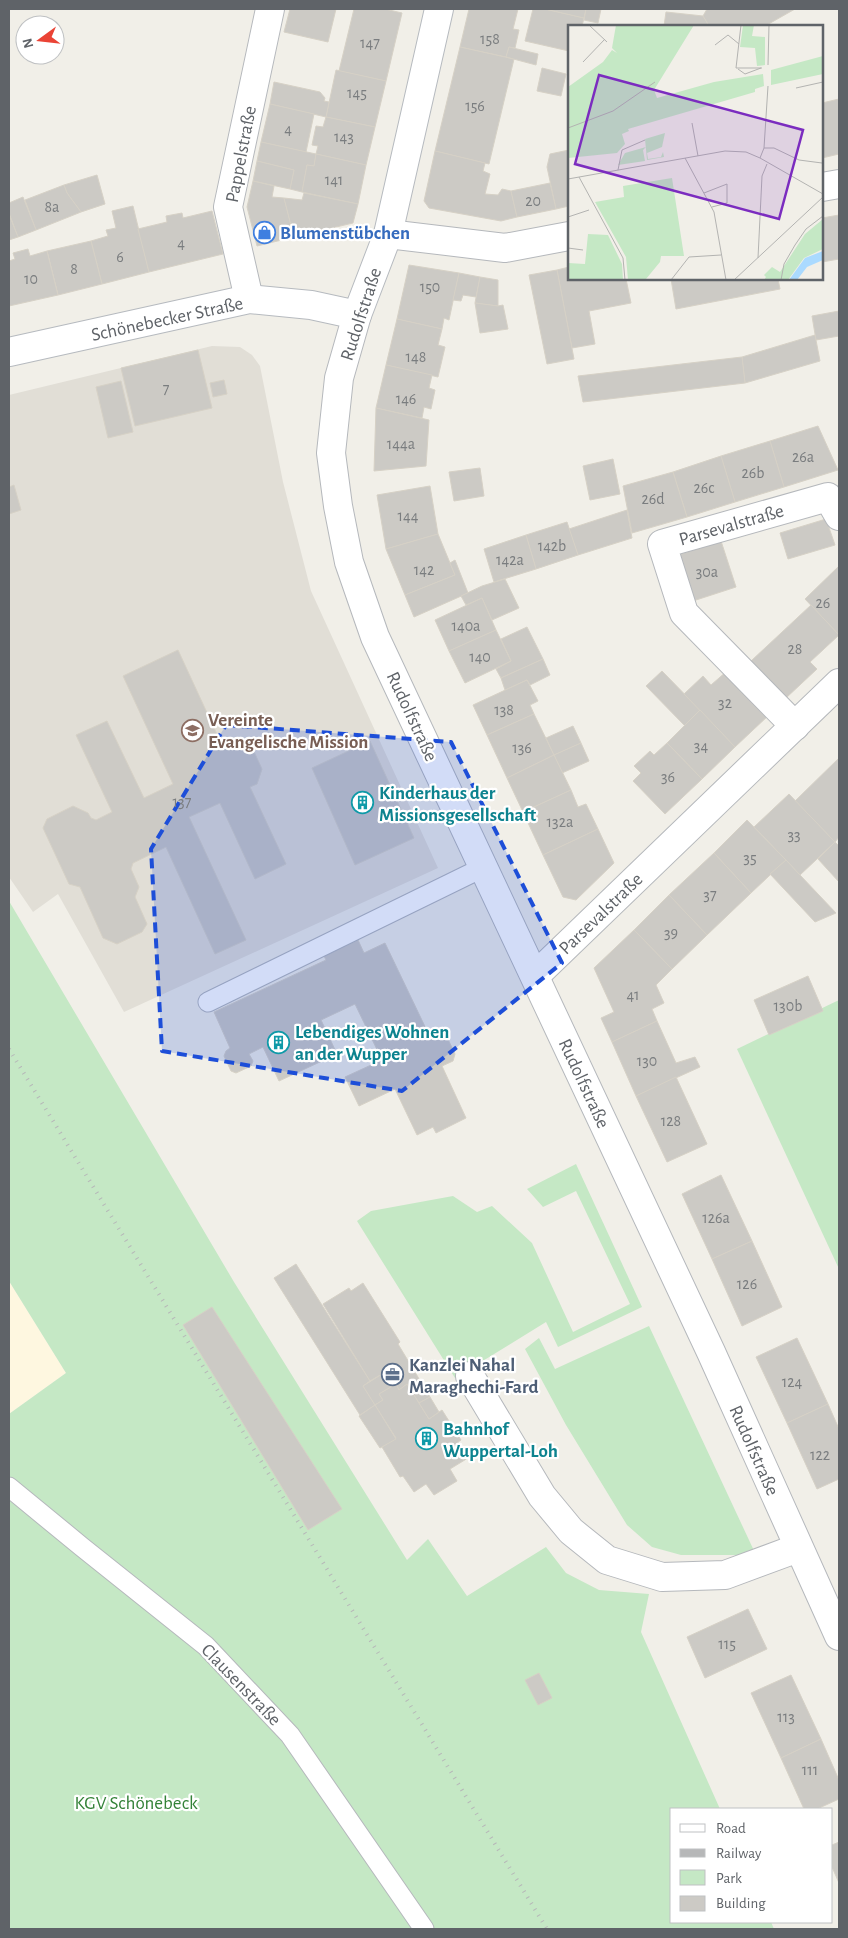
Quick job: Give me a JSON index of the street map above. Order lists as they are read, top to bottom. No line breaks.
{"streets":{"street":["Pappelstraße","Rudolfstraße","Schönebecker Straße","Parsevalstraße"],"lane":["Clausenstraße"]},"crossings":[["Pappelstraße","Schönebecker Straße"],["Rudolfstraße","Schönebecker Straße"],["Rudolfstraße","Parsevalstraße"]],"parks":["KGV Schönebeck"],"places":{"shop":["Blumenstübchen"],"school or university":["Vereinte Evangelische Mission"],"building":["Kinderhaus der Missionsgesellschaft","Lebendiges Wohnen an der Wupper","Bahnhof Wuppertal-Loh"],"office":["Kanzlei Nahal Maraghechi-Fard"]},"house_numbers":["158","147","145","156","4","143","141","20","8a","4","6","8","10","150","148","7","146","144a","26a","26b","26c","26d","144","142b","142a","142","30a","26","140a","28","140","32","138","34","136","36","137","132a","33","35","37","39","41","130b","130","128","126a","126","124","122","115","113","111"],"legend":["Road","Railway","Park","Building"],"north":"left"}
